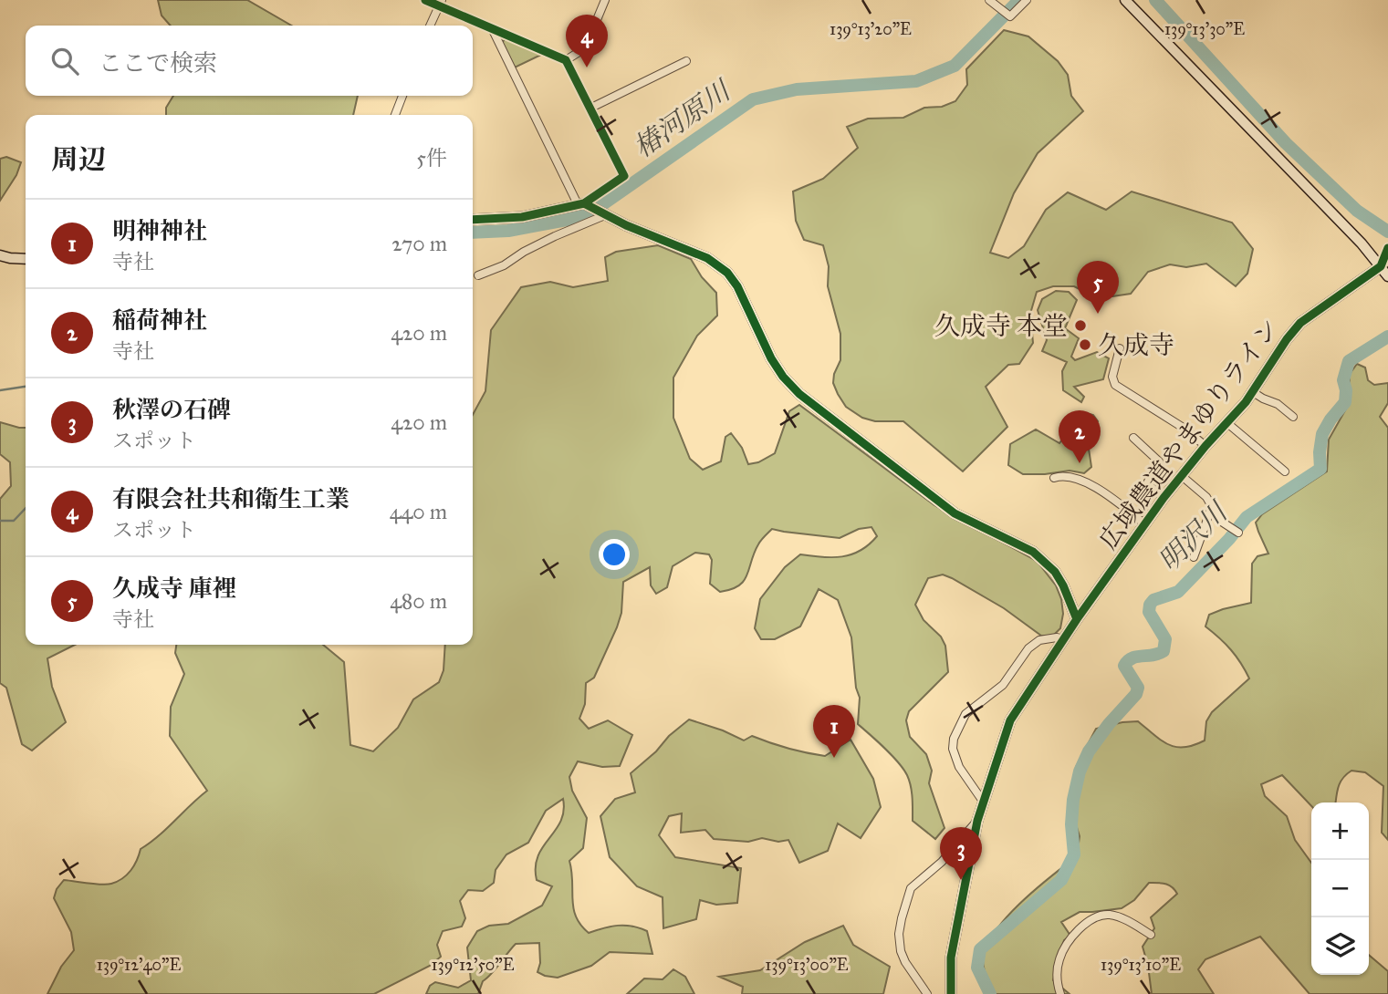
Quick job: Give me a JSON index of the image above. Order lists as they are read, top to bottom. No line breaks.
{"streets":{"street":["広域農道やまゆりライン"]},"water":["椿河原川","明沢川"],"places":["久成寺 本堂","久成寺"],"page":{"pins":["4","5","2","1","3"],"search":"ここで検索","heading":["周辺","5件"],"list":[{"mark":"1","name":"明神神社","note":"寺社","value":"270 m"},{"mark":"2","name":"稲荷神社","note":"寺社","value":"420 m"},{"mark":"3","name":"秋澤の石碑","note":"スポット","value":"420 m"},{"mark":"4","name":"有限会社共和衛生工業","note":"スポット","value":"440 m"},{"mark":"5","name":"久成寺 庫裡","note":"寺社","value":"480 m"}],"map_buttons":["+","−"]},"coordinates":["139°13'20\"E","139°13'30\"E","139°12'40\"E","139°12'50\"E","139°13'00\"E","139°13'10\"E"]}
